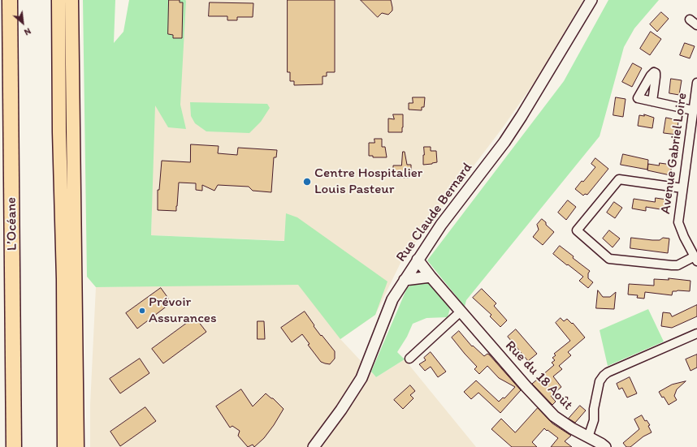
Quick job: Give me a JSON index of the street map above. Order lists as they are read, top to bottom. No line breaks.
{"streets":{"highway":["L’Océane"],"street":["Avenue Gabriel Loire","Rue Claude Bernard","Rue du 18 Août"]},"crossings":[["Rue Claude Bernard","Rue du 18 Août"]],"places":["Centre Hospitalier Louis Pasteur","Prévoir Assurances"],"north":"bottom right"}
